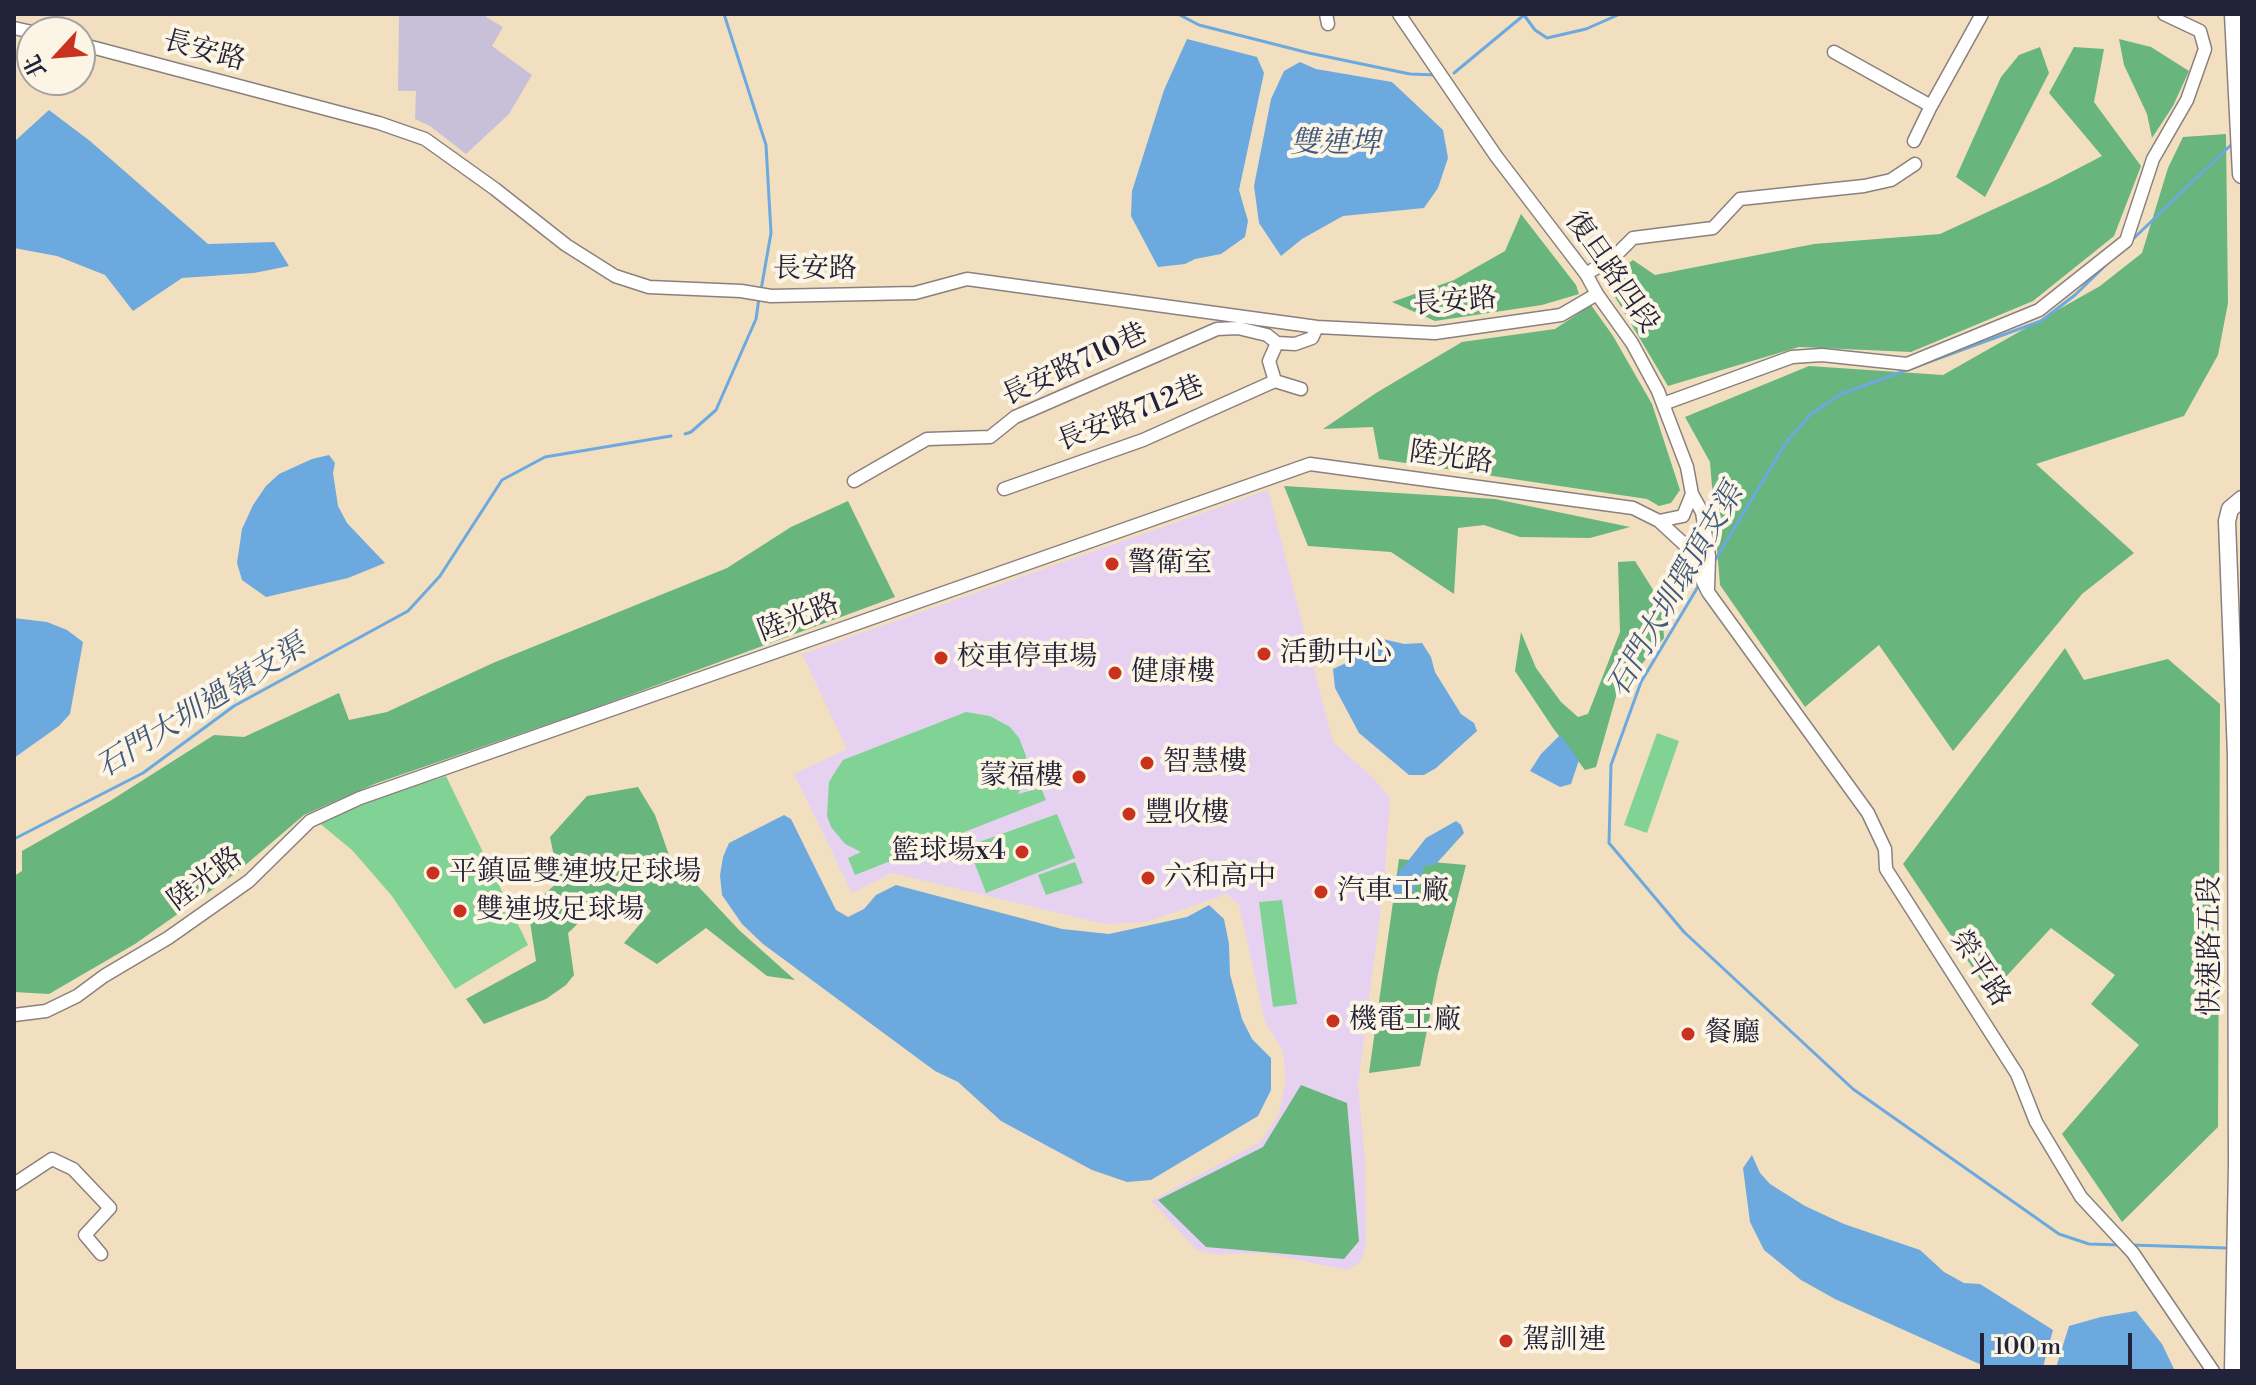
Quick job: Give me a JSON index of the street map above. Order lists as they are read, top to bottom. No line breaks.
{"streets":{"main road":["快速路五段"],"street":["長安路","復旦路四段","長安路710巷","長安路712巷","陸光路","榮平路"]},"crossings":[["長安路","復旦路四段"],["復旦路四段","榮平路"],["陸光路","榮平路"]],"water":["雙連埤","石門大圳環頂支渠","石門大圳過嶺支渠"],"places":["警衛室","活動中心","校車停車場","健康樓","智慧樓","蒙福樓","豐收樓","籃球場x4","平鎮區雙連坡足球場","六和高中","汽車工廠","雙連坡足球場","機電工廠","餐廳","駕訓連"],"scale_bar":"100 m","north":"bottom left"}
